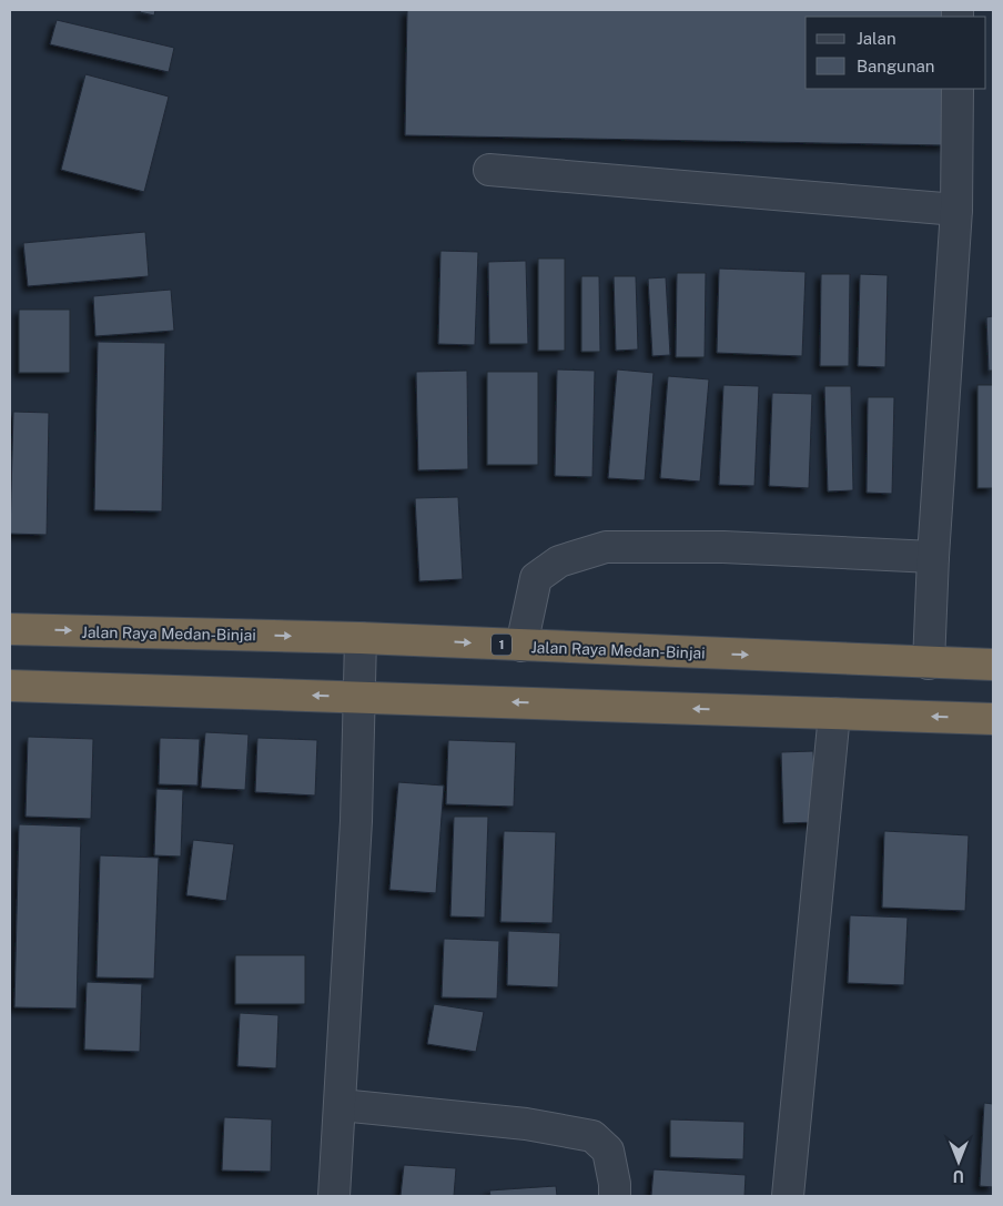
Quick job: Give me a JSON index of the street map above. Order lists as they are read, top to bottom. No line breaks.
{"streets":{"highway":["Jalan Raya Medan-Binjai","1"]},"legend":["Jalan","Bangunan"],"north":"bottom"}
